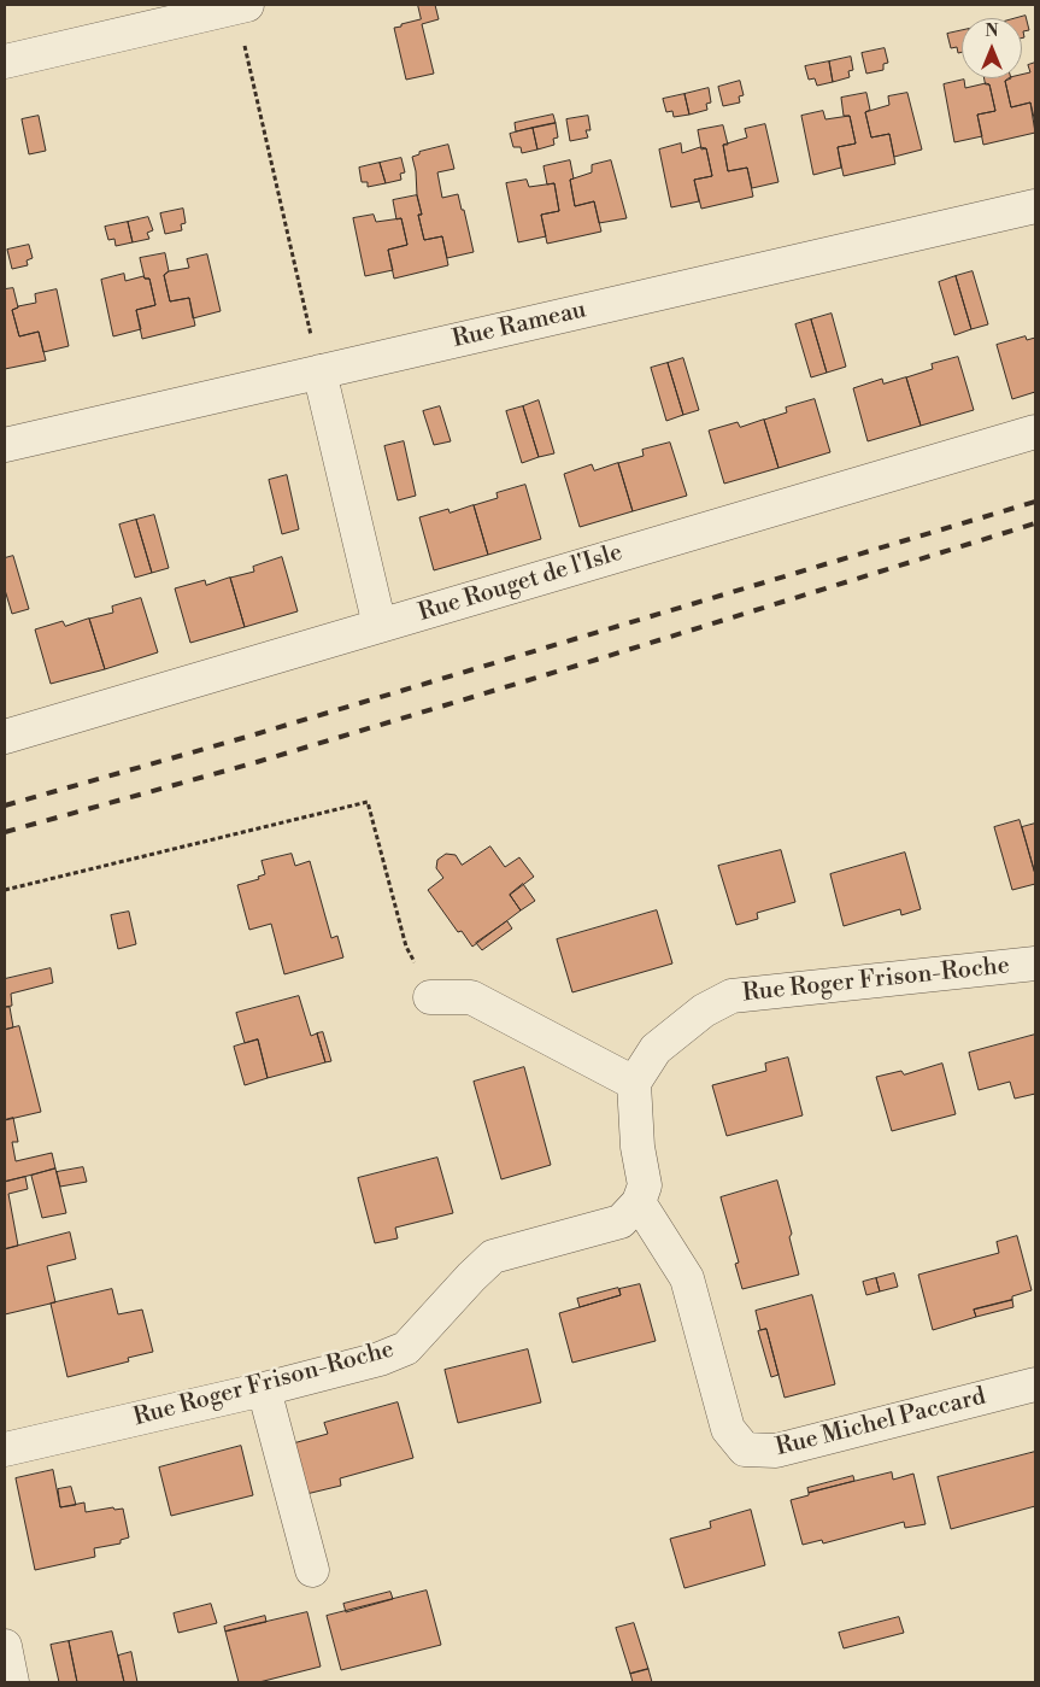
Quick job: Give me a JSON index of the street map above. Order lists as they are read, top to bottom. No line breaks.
{"streets":{"street":["Rue Rameau","Rue Rouget de l'Isle","Rue Roger Frison-Roche","Rue Michel Paccard"]},"crossings":[["Rue Roger Frison-Roche","Rue Michel Paccard"]],"north":"top"}
